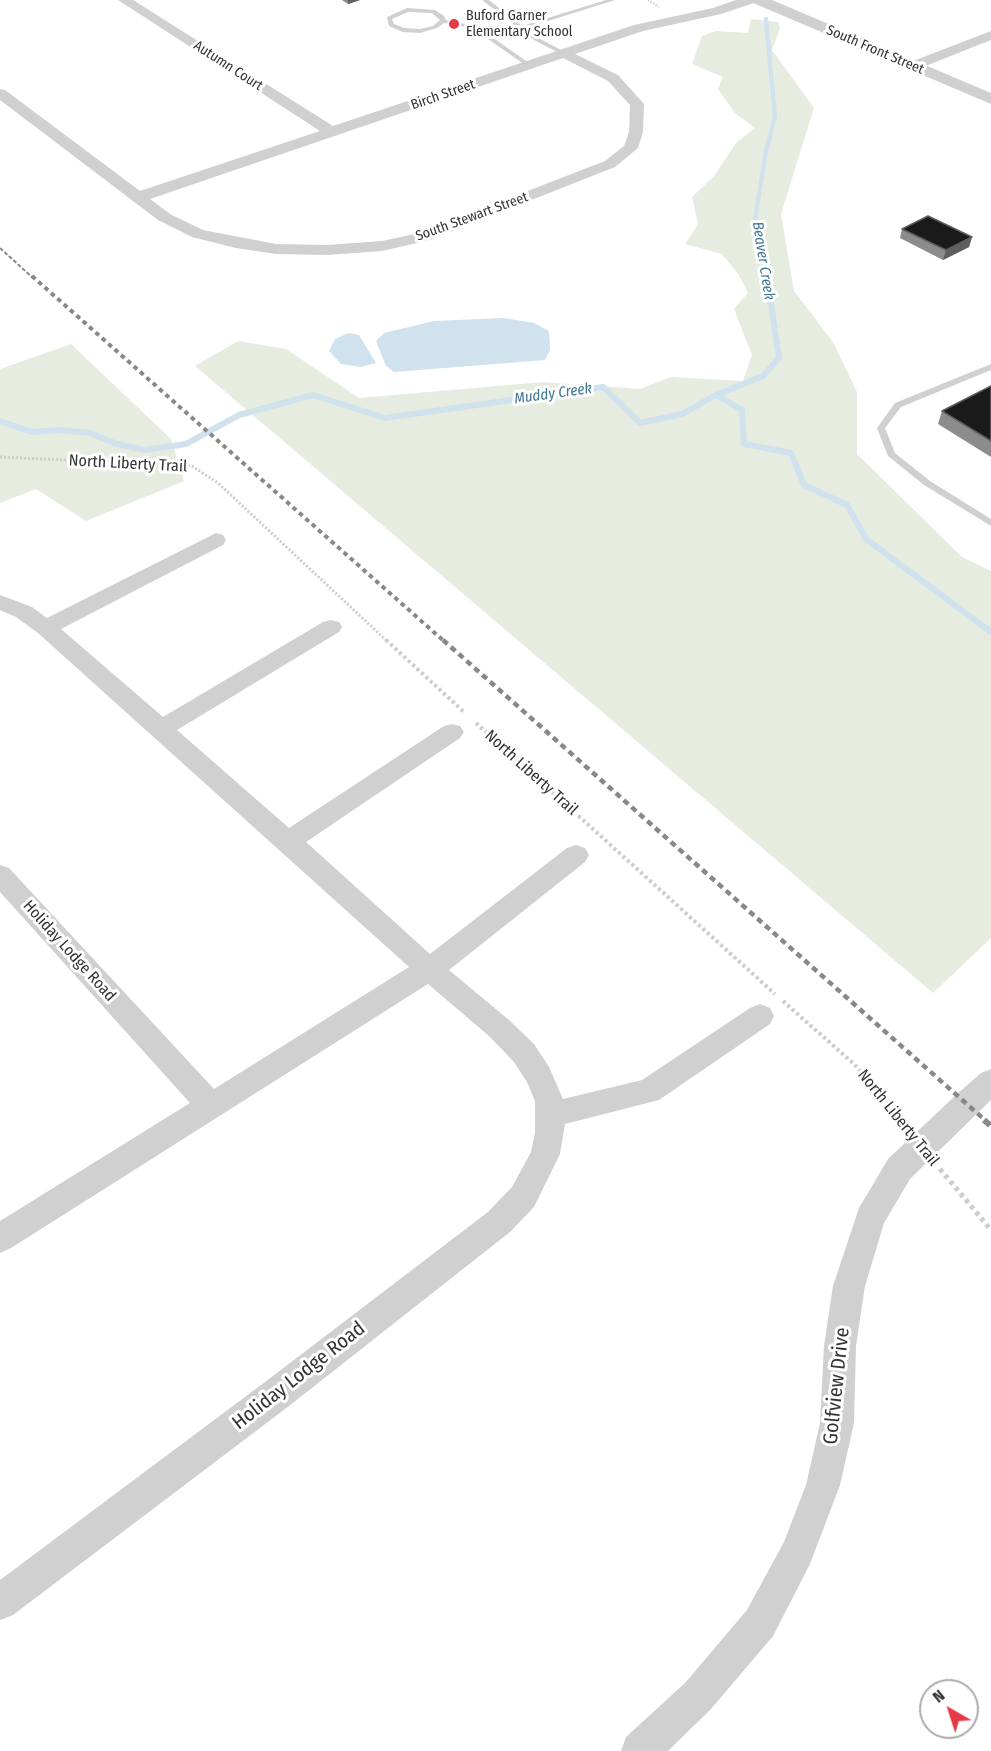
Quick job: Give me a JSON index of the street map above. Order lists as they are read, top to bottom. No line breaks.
{"streets":{"street":["South Front Street","Autumn Court","Birch Street","South Stewart Street","Holiday Lodge Road","Golfview Drive"],"path":["North Liberty Trail"]},"crossings":[["Autumn Court","Birch Street"],["Birch Street","South Stewart Street"],["North Liberty Trail","Golfview Drive"]],"water":["Beaver Creek","Muddy Creek"],"places":["Buford Garner Elementary School"],"north":"top left"}
